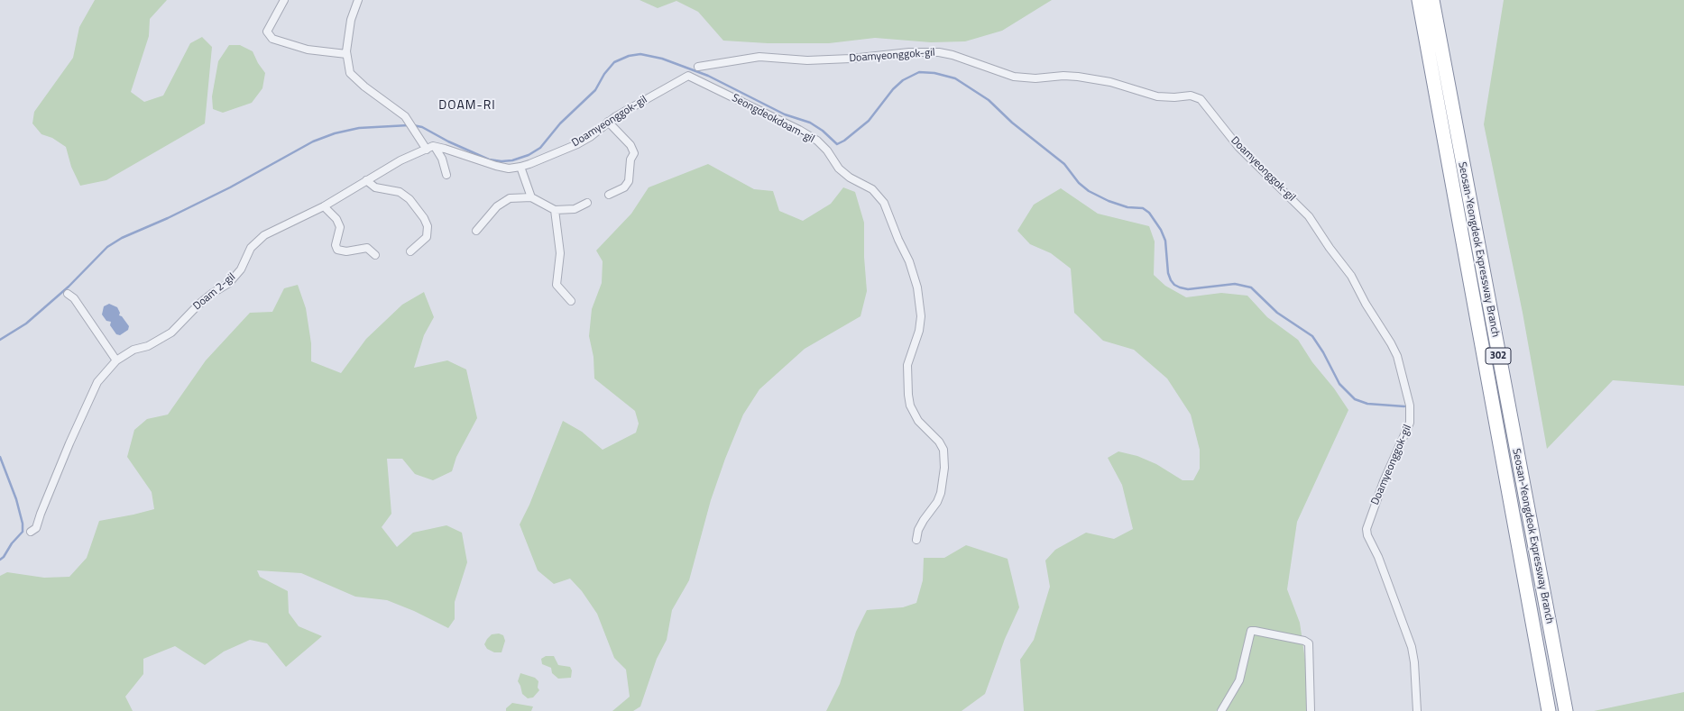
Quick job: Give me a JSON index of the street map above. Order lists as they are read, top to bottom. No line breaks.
{"streets":{"highway":["Seosan-Yeongdeok Expressway Branch","302"],"street":["Doamyeonggok-gil","Seongdeokdoam-gil","Doam 2-gil"]},"crossings":[["Doamyeonggok-gil","Seongdeokdoam-gil"],["Doamyeonggok-gil","Doam 2-gil"]],"districts":["DOAM-RI"]}
